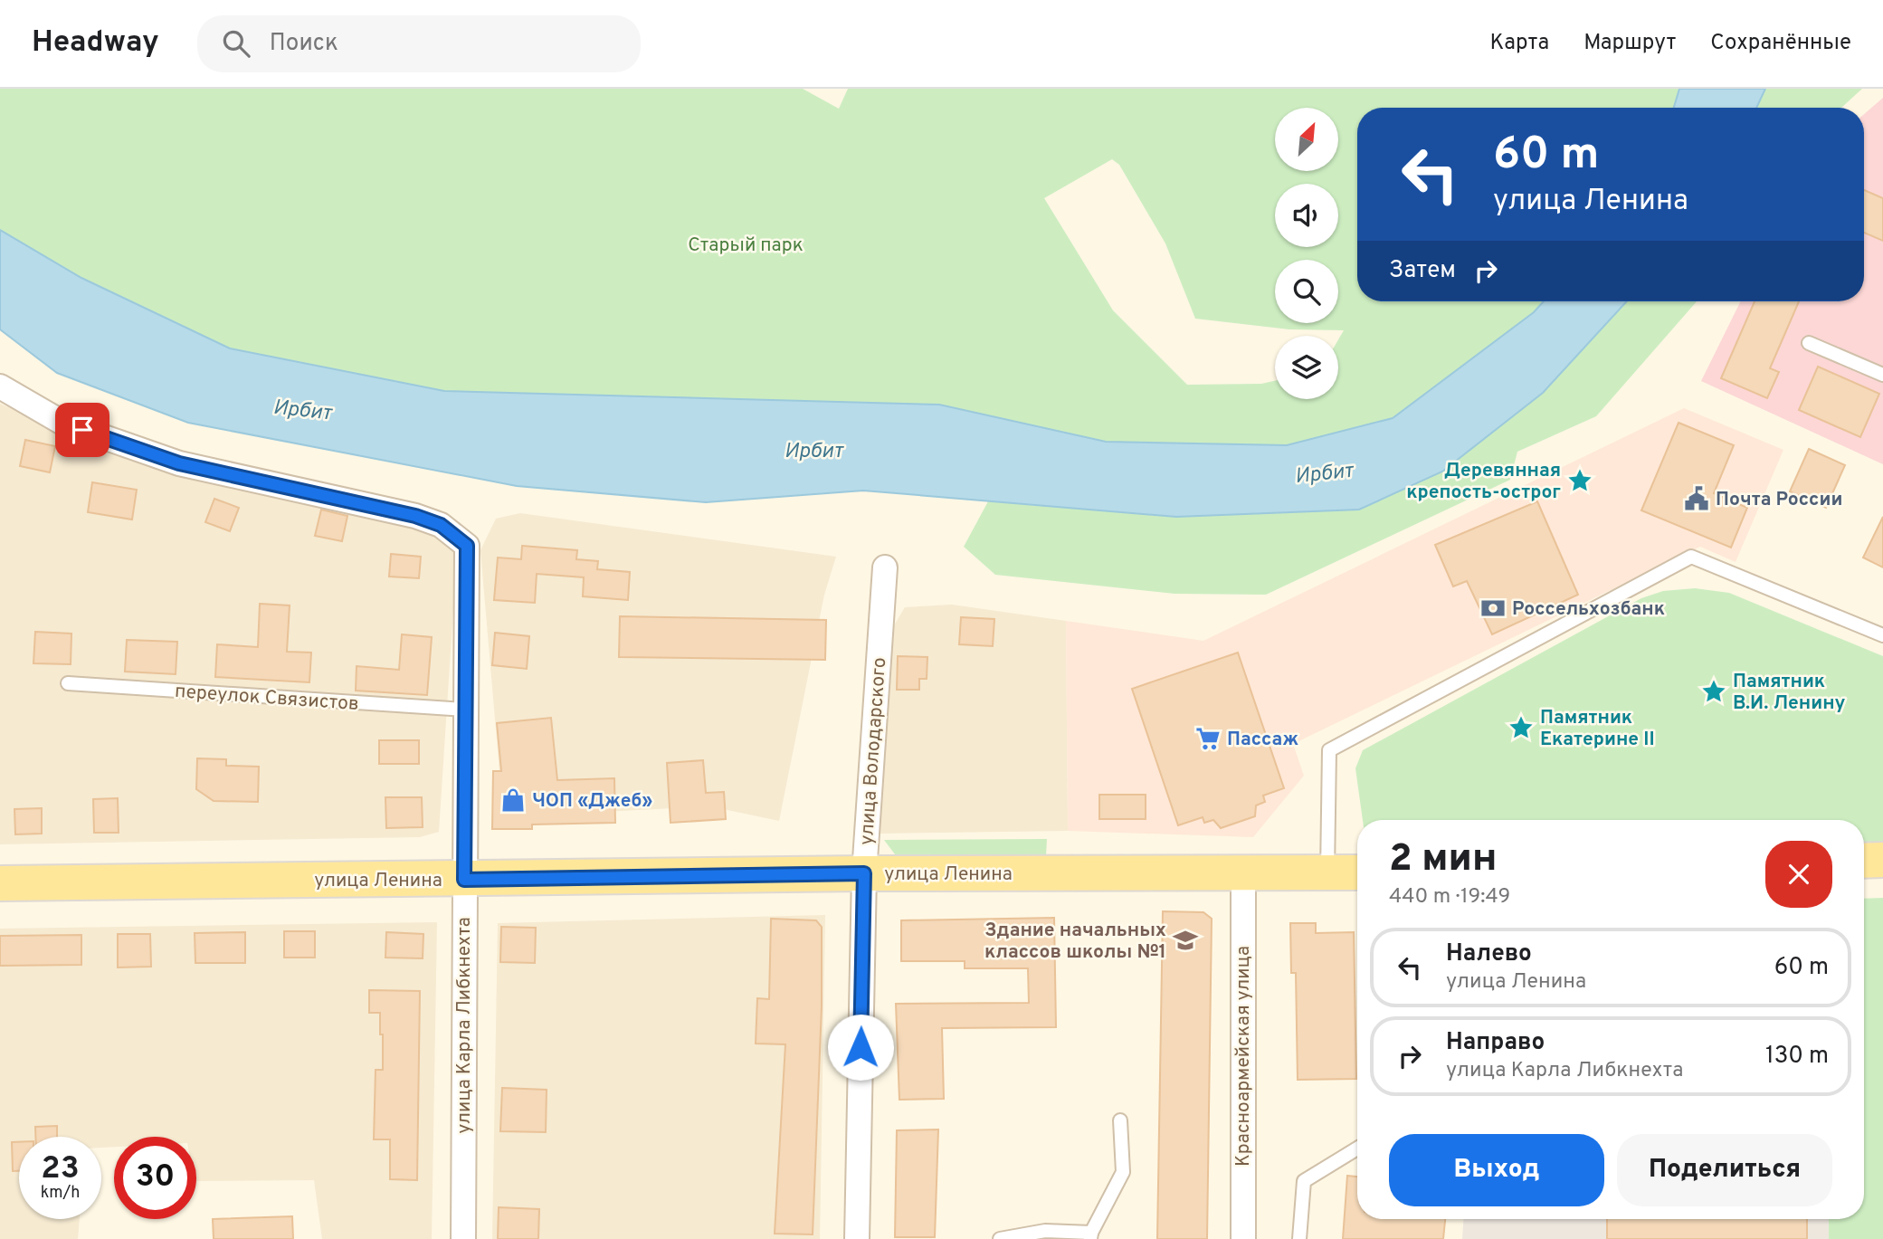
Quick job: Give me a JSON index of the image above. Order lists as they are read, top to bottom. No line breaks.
{"streets":{"main road":["улица Ленина"],"street":["улица Володарского","улица Карла Либкнехта","Красноармейская улица"],"lane":["переулок Связистов"]},"crossings":[["переулок Связистов","улица Карла Либкнехта"],["улица Володарского","улица Ленина"],["улица Ленина","улица Карла Либкнехта"],["улица Ленина","Красноармейская улица"]],"water":["Ирбит"],"parks":["Старый парк"],"places":{"place":["Деревянная крепость-острог","Памятник В.И. Ленину","Памятник Екатерине II"],"public building":["Почта России"],"bank":["Россельхозбанк"],"supermarket":["Пассаж"],"shop":["ЧОП «Джеб»"],"school or university":["Здание начальных классов школы №1"]},"north":"top right","page":{"header":"Headway","search":"Поиск","nav":["Карта","Маршрут","Сохранённые"],"turn":["60 m","улица Ленина"],"then":"Затем","heading":["2 мин","440 m · 19:49"],"list":[{"name":"Налево","note":"улица Ленина","value":"60 m"},{"name":"Направо","note":"улица Карла Либкнехта","value":"130 m"}],"buttons":["Выход","Поделиться"],"speed":"23 km/h","limit":"30"}}
